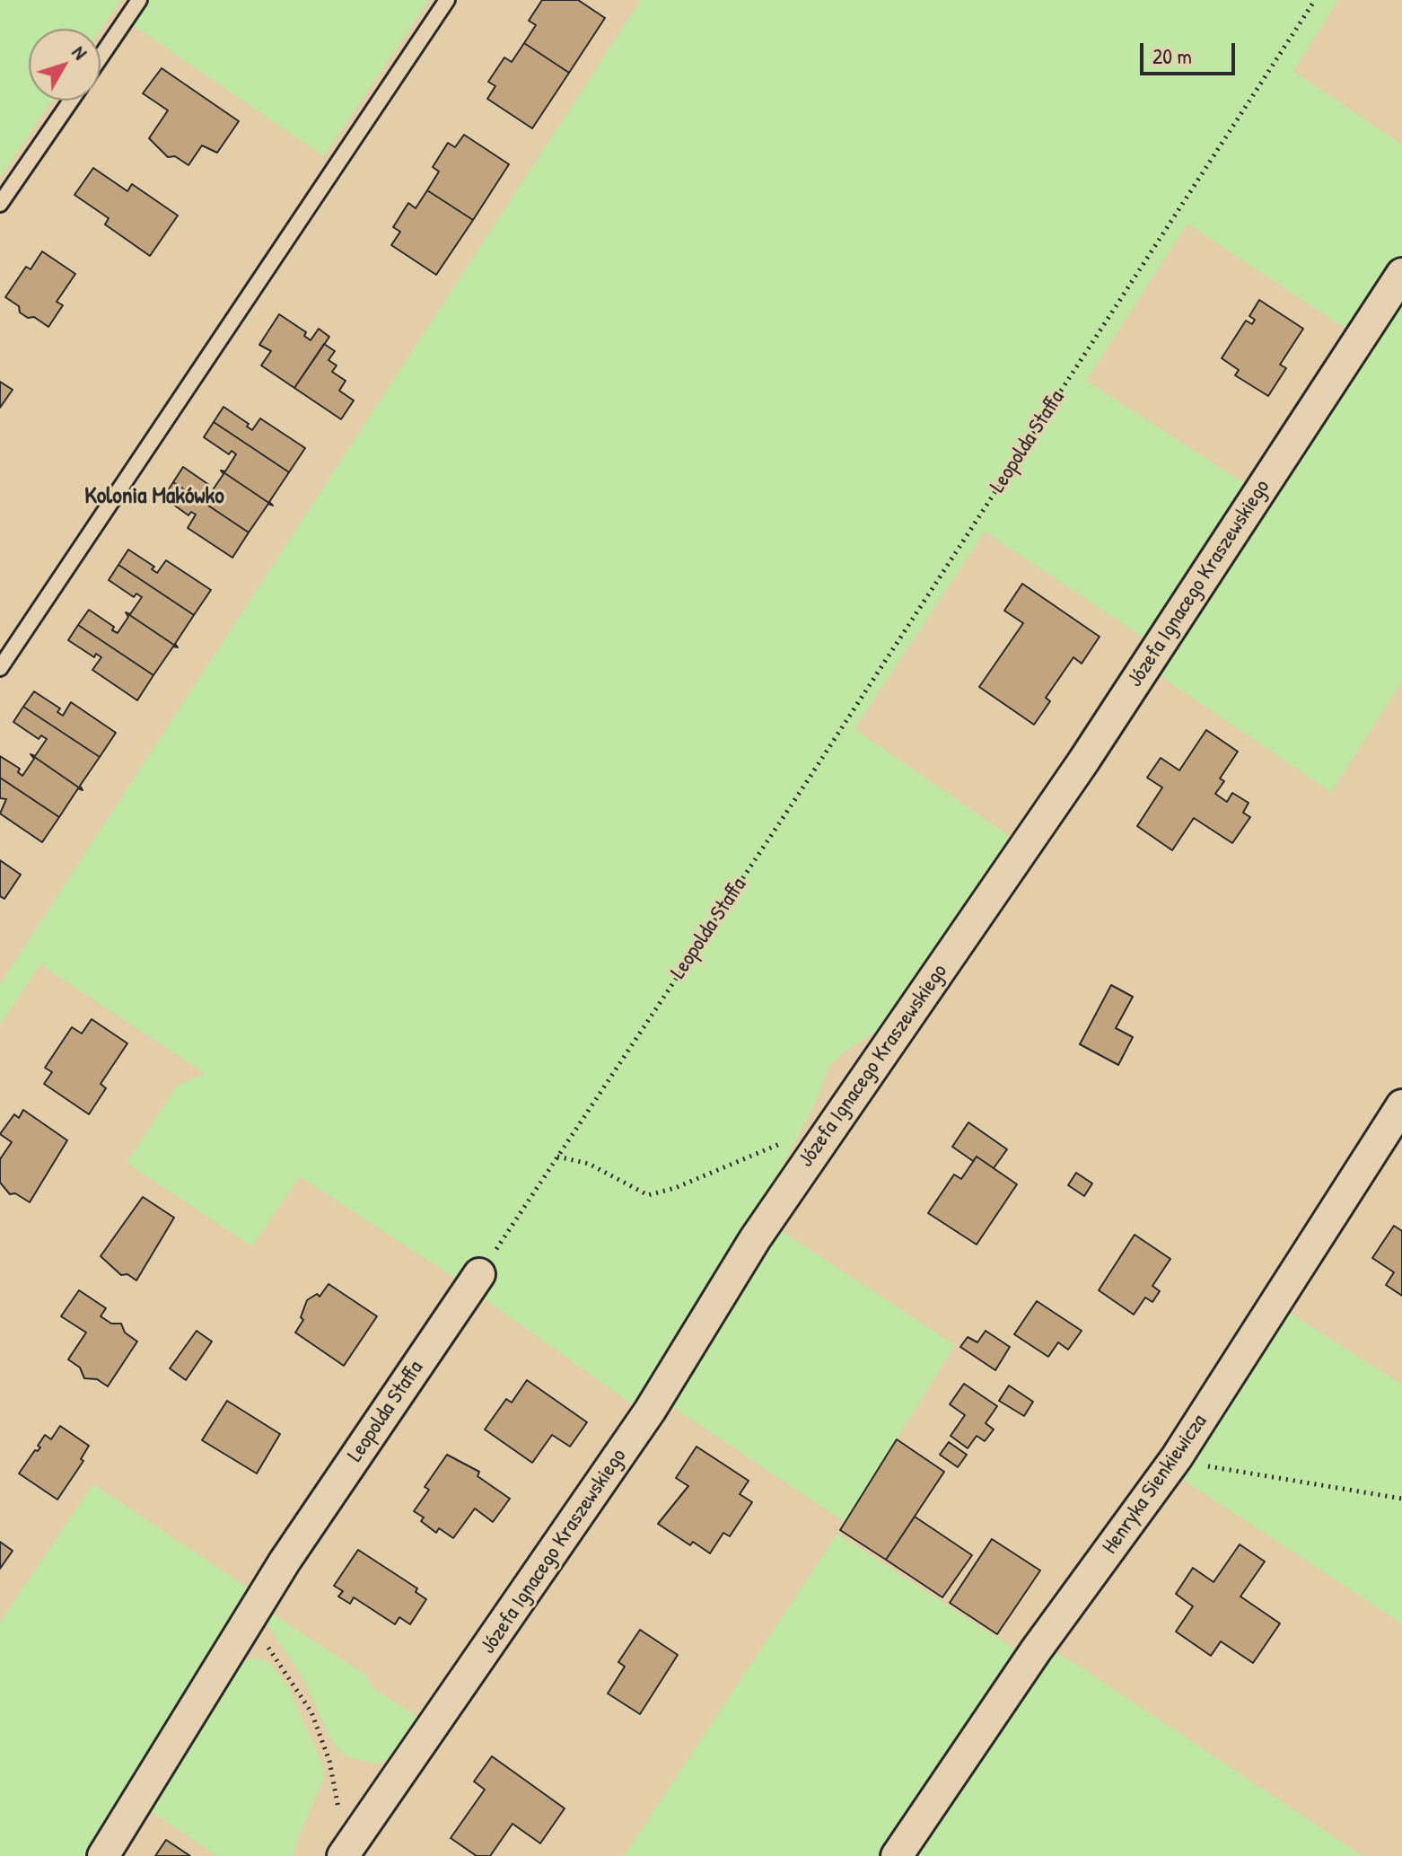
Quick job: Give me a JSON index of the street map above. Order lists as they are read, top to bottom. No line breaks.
{"streets":{"street":["Leopolda Staffa","Józefa Ignacego Kraszewskiego","Henryka Sienkiewicza"]},"districts":["Kolonia Makówko"],"scale_bar":"20 m","north":"top right"}
